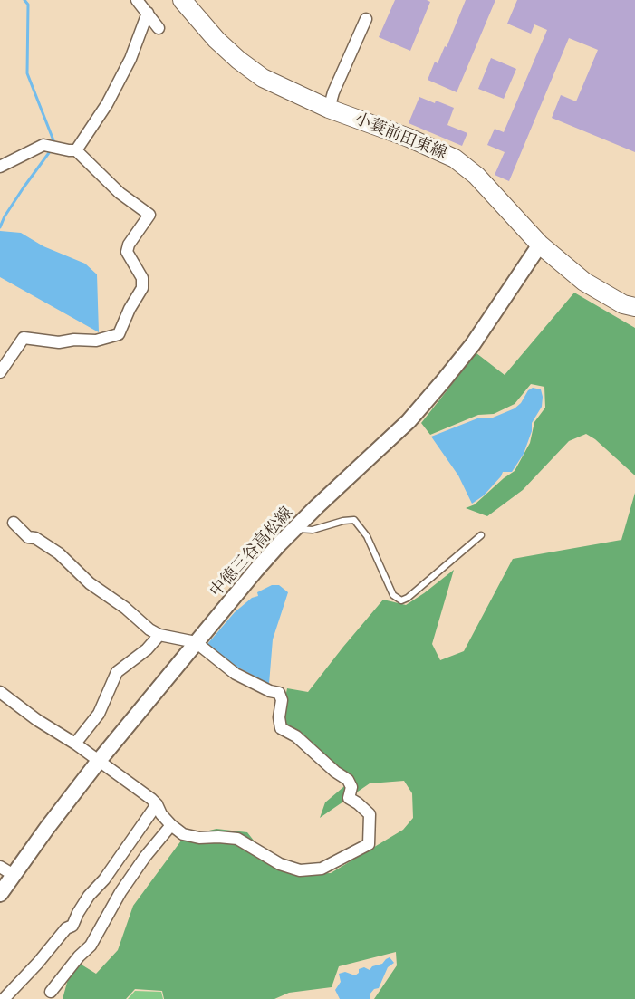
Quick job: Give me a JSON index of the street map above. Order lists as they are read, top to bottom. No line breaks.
{"streets":{"main road":["小蓑前田東線","中徳三谷高松線"]},"crossings":[["小蓑前田東線","中徳三谷高松線"]]}
